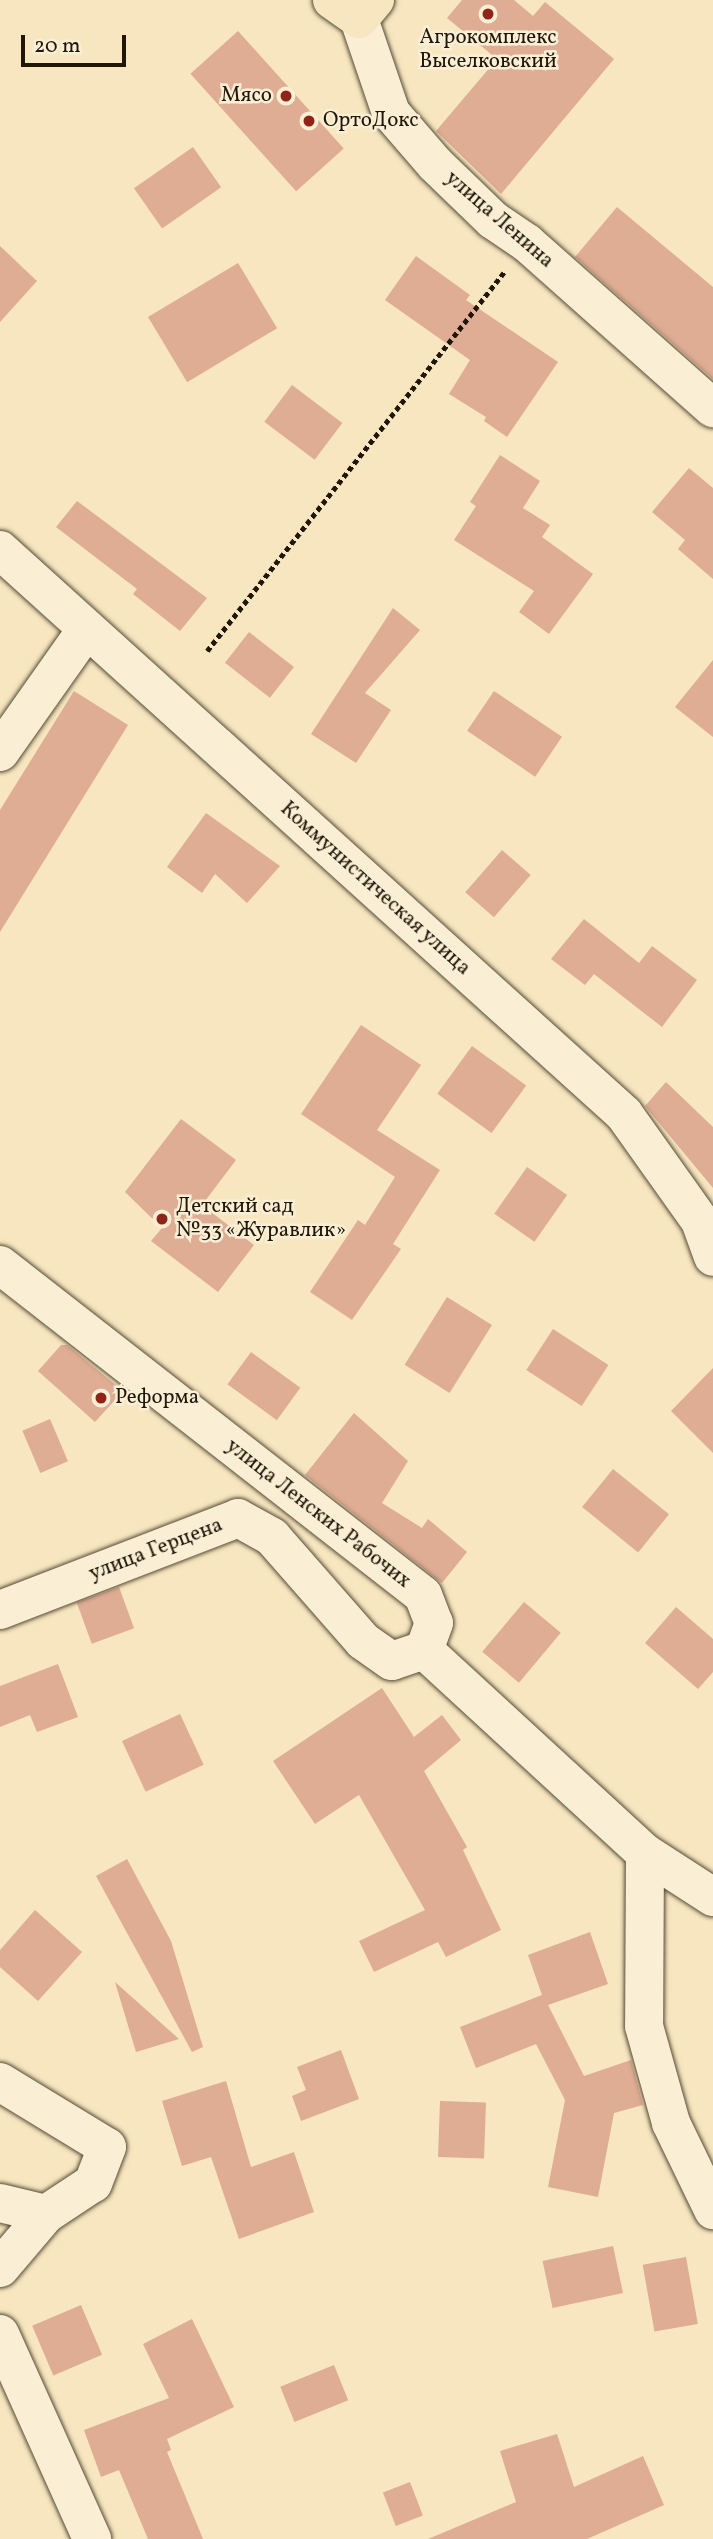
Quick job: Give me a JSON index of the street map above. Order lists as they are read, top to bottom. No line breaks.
{"streets":{"street":["улица Ленина","Коммунистическая улица","улица Ленских Рабочих","улица Герцена"]},"crossings":[["улица Ленских Рабочих","улица Герцена"]],"places":["Агрокомплекс Выселковский","Мясо","ОртоДокс","Детский сад №33 «Журавлик»","Реформа"],"scale_bar":"20 m"}
